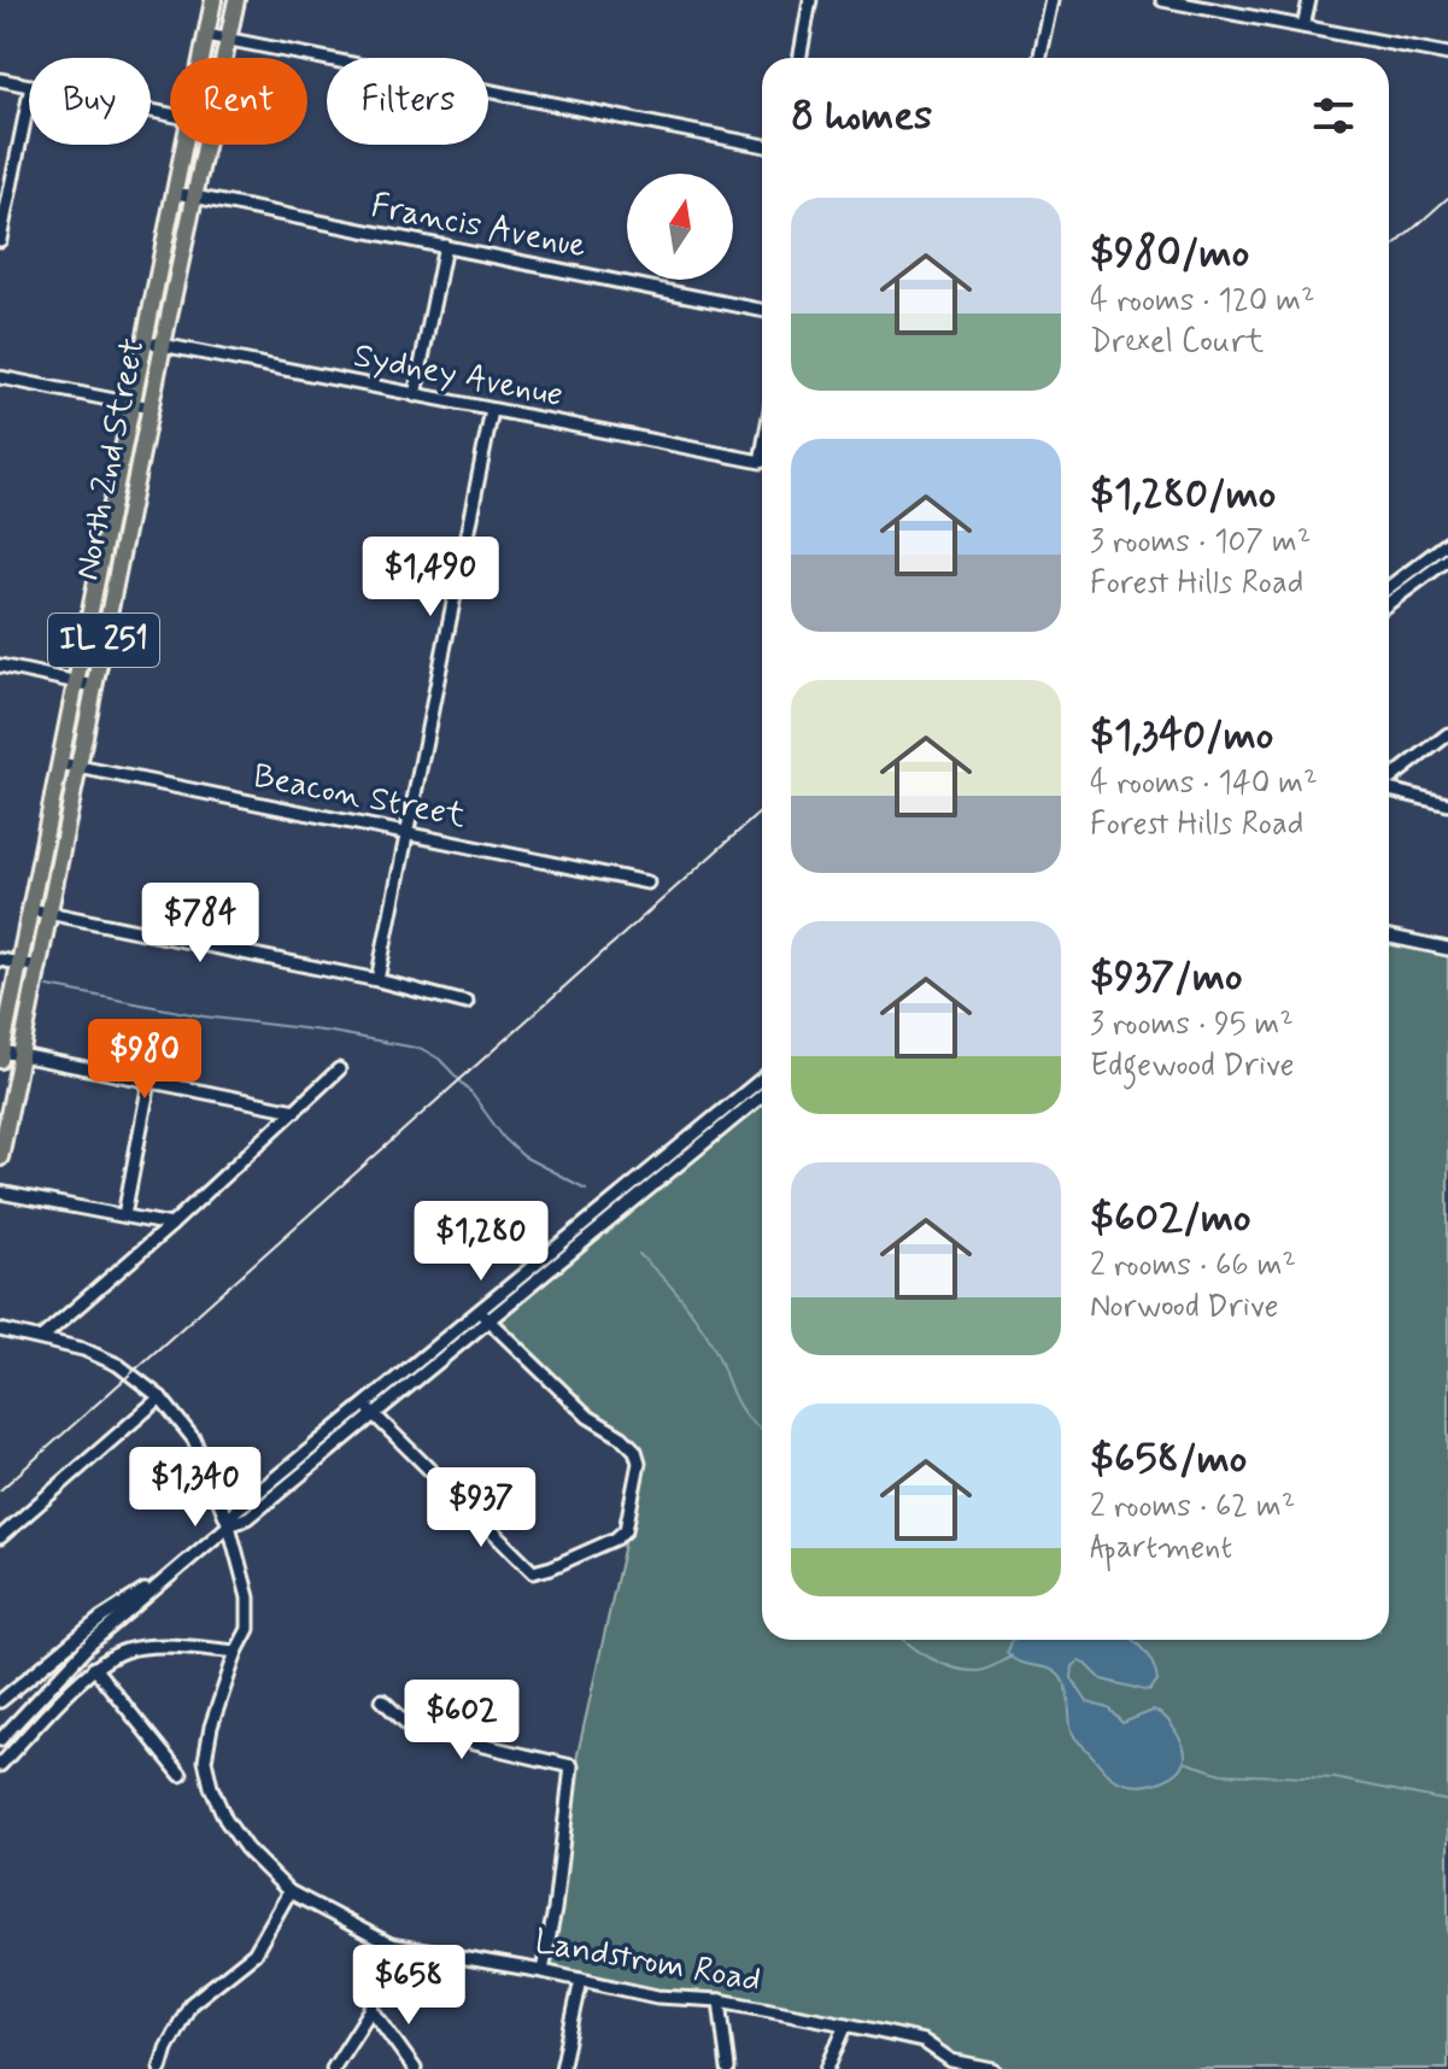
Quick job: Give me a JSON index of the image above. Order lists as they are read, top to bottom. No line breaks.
{"streets":{"main road":["North 2nd Street","IL 251"],"street":["Francis Avenue","Sydney Avenue","Beacon Street","Landstrom Road"]},"crossings":[["Francis Avenue","North 2nd Street"],["Sydney Avenue","North 2nd Street"],["North 2nd Street","Beacon Street"]],"north":"top","page":{"chip":["Buy","Rent","Filters"],"heading":"8 homes","list":[{"name":"$980/mo","note":"4 rooms · 120 m² · Drexel Court"},{"name":"$1,280/mo","note":"3 rooms · 107 m² · Forest Hills Road"},{"name":"$1,340/mo","note":"4 rooms · 140 m² · Forest Hills Road"},{"name":"$937/mo","note":"3 rooms · 95 m² · Edgewood Drive"},{"name":"$602/mo","note":"2 rooms · 66 m² · Norwood Drive"},{"name":"$658/mo","note":"2 rooms · 62 m² · Apartment"}],"price":["$1,490","$784","$980","$1,280","$1,340","$937","$602","$658"]}}
